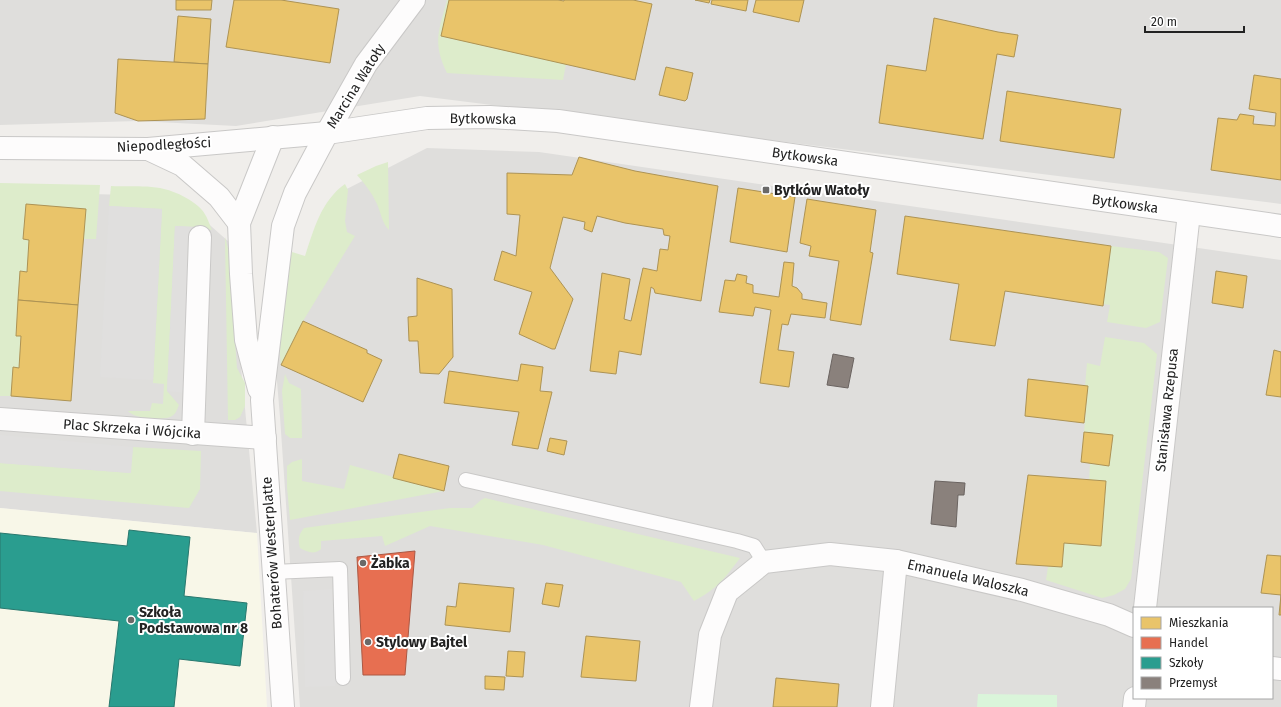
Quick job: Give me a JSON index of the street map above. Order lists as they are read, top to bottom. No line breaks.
{"streets":{"street":["Marcina Watoły","Bytkowska","Niepodległości","Stanisława Rzepusa","Plac Skrzeka i Wójcika","Bohaterów Westerplatte","Emanuela Waloszka"]},"crossings":[["Marcina Watoły","Bytkowska"],["Marcina Watoły","Niepodległości"],["Marcina Watoły","Bohaterów Westerplatte"],["Bytkowska","Niepodległości"],["Bytkowska","Stanisława Rzepusa"],["Bytkowska","Bohaterów Westerplatte"],["Niepodległości","Bohaterów Westerplatte"],["Plac Skrzeka i Wójcika","Bohaterów Westerplatte"]],"places":{"transit":["Bytków Watoły"],"other":["Żabka","Szkoła Podstawowa nr 8","Stylowy Bajtel"]},"legend":["Mieszkania","Handel","Szkoły","Przemysł"],"scale_bar":"20 m"}
